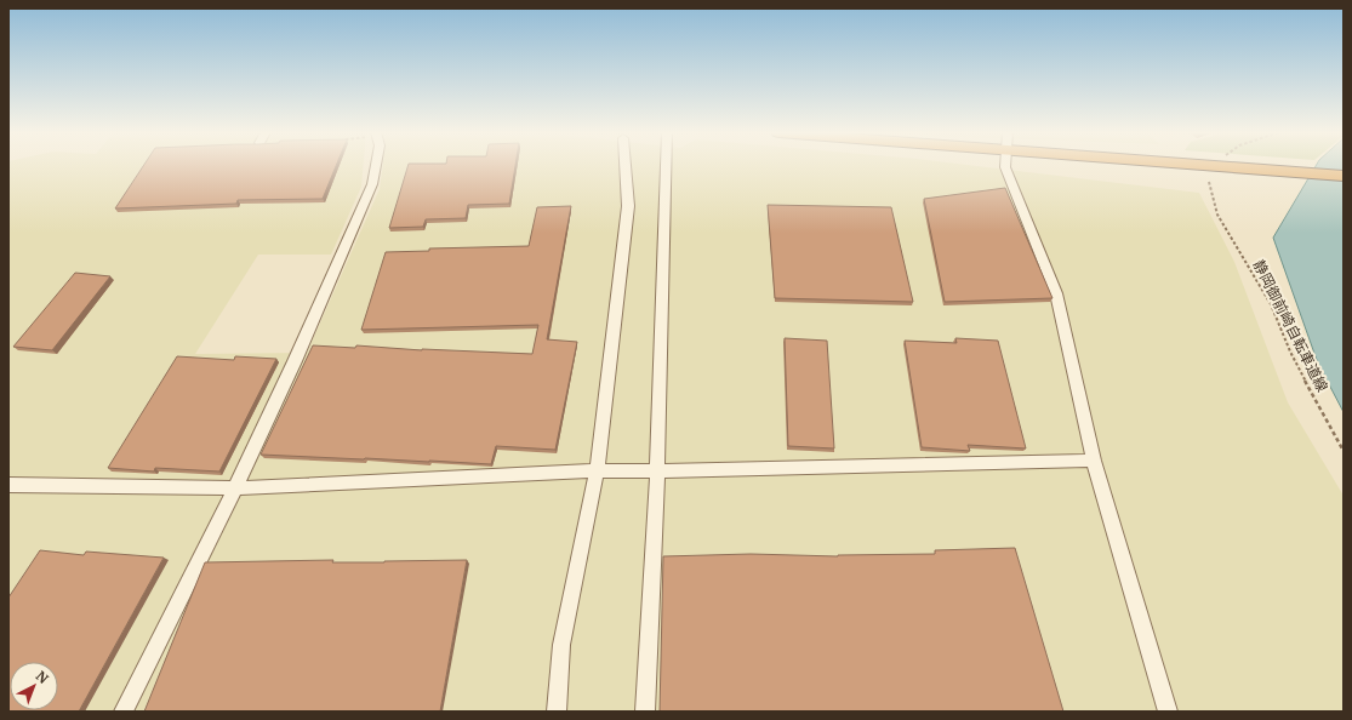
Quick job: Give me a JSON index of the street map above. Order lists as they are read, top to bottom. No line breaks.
{"streets":{"path":["静岡御前崎自転車道線"]},"north":"top right"}
